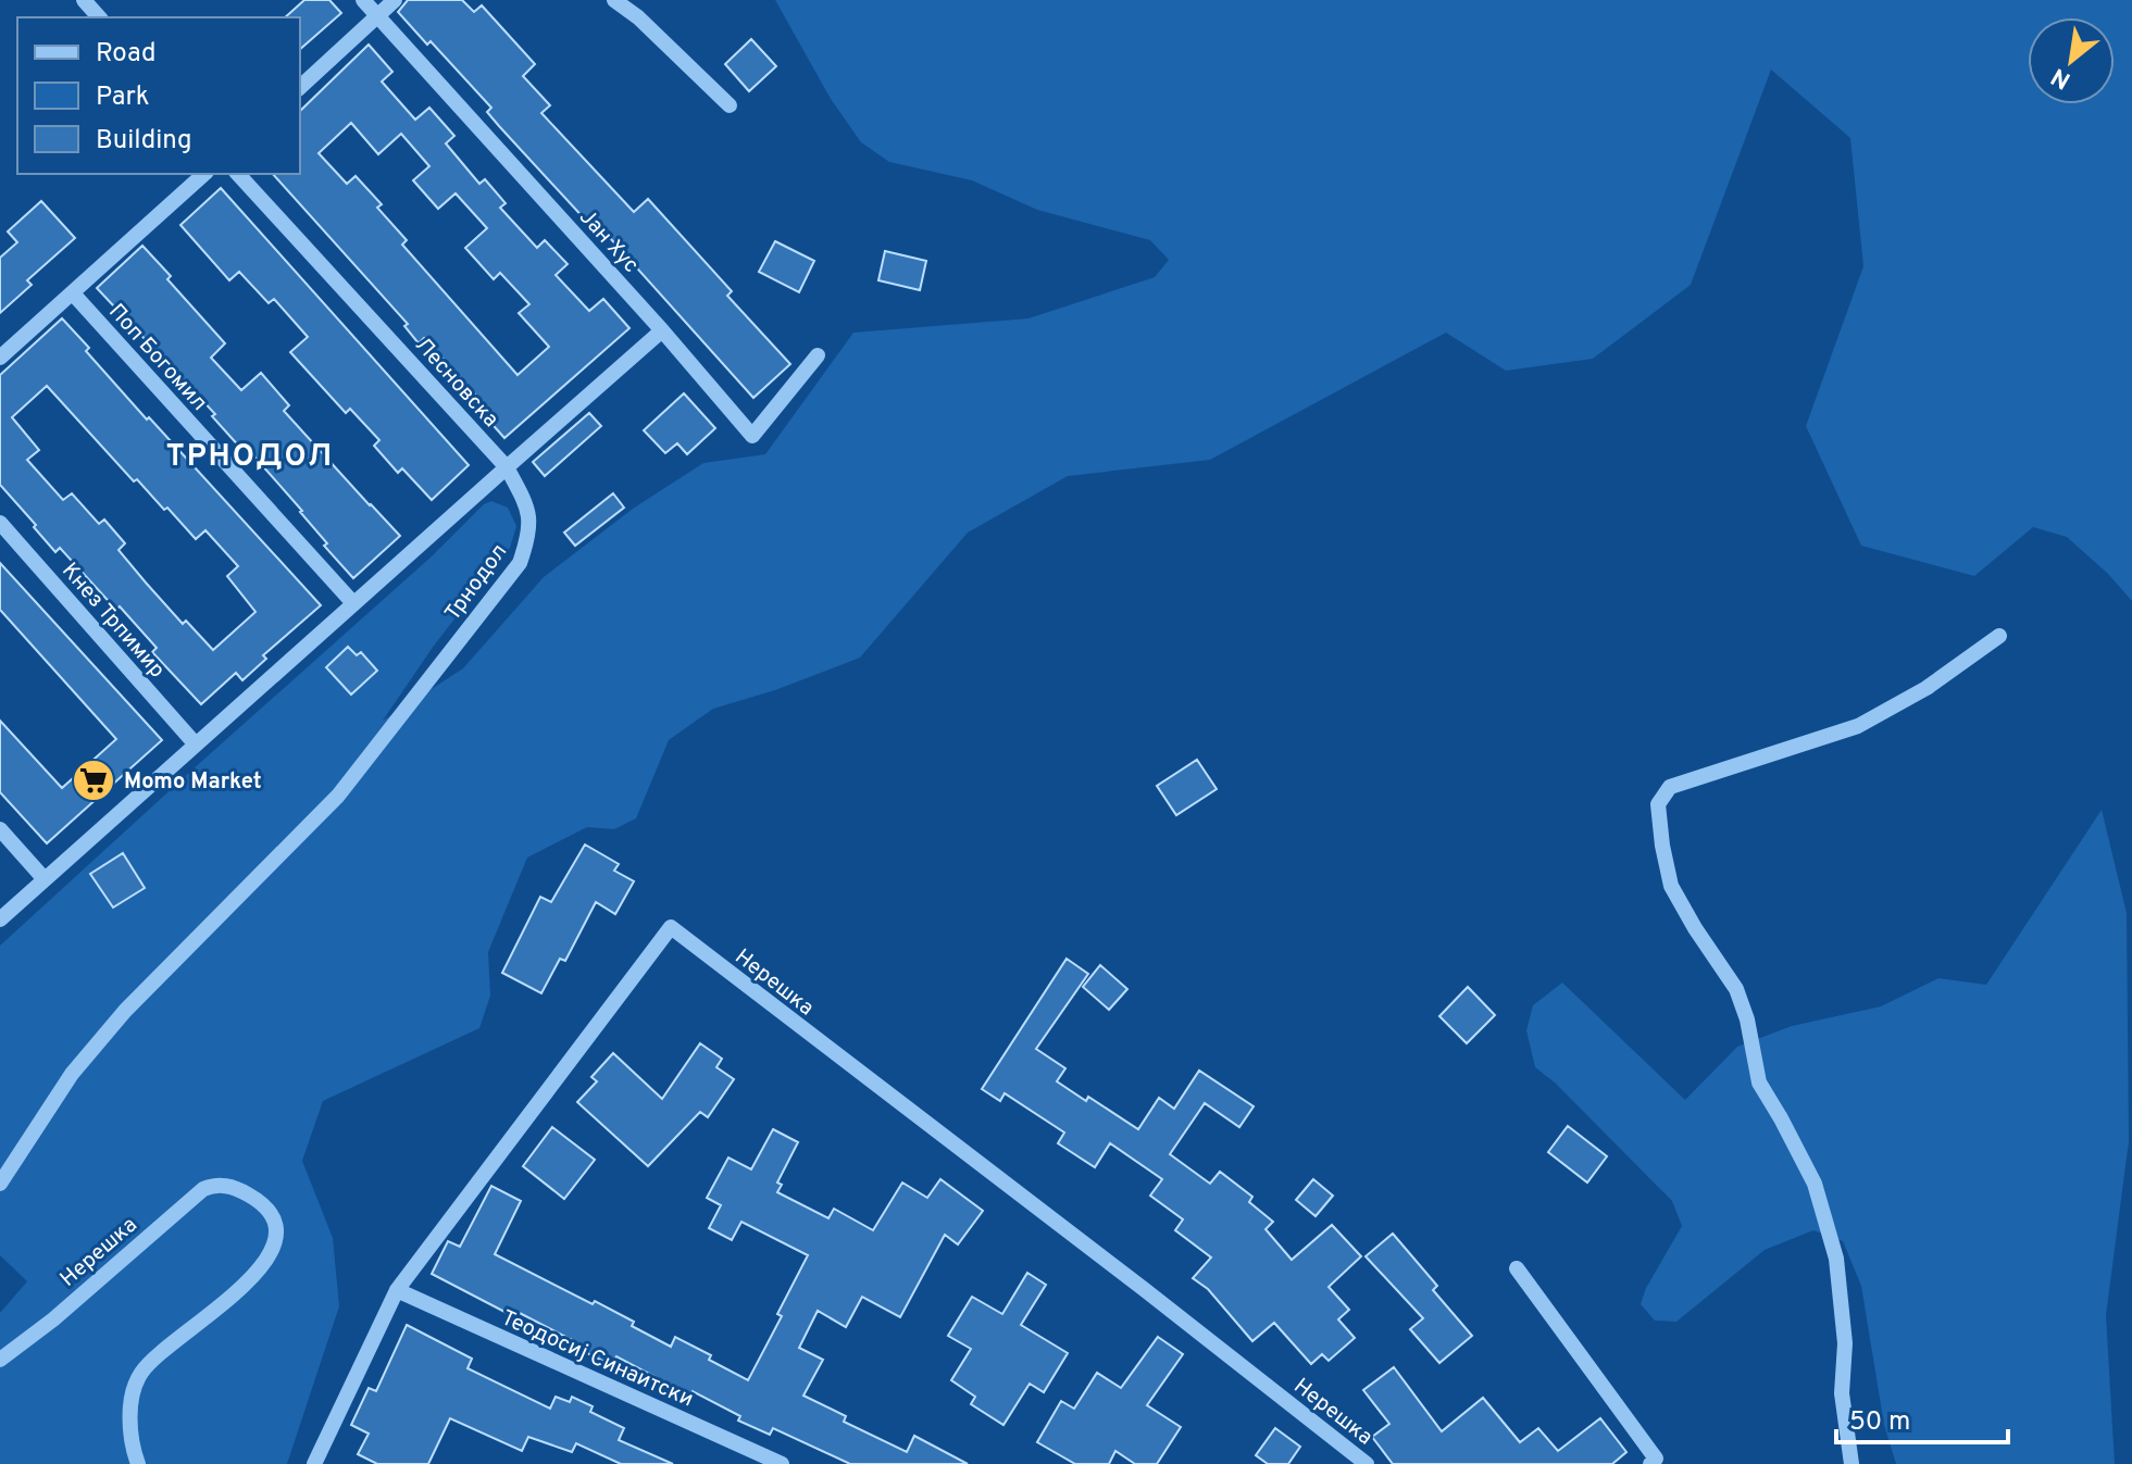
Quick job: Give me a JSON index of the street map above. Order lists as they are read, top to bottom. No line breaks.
{"streets":{"street":["Јан Хус","Поп Богомил","Лесновска","Трнодол","Кнез Трпимир","Нерешка","Теодосиј Синаитски"]},"crossings":[["Лесновска","Трнодол"],["Нерешка","Теодосиј Синаитски"]],"districts":["ТРНОДОЛ"],"places":{"supermarket":["Momo Market"]},"legend":["Road","Park","Building"],"scale_bar":"50 m","north":"bottom left"}
